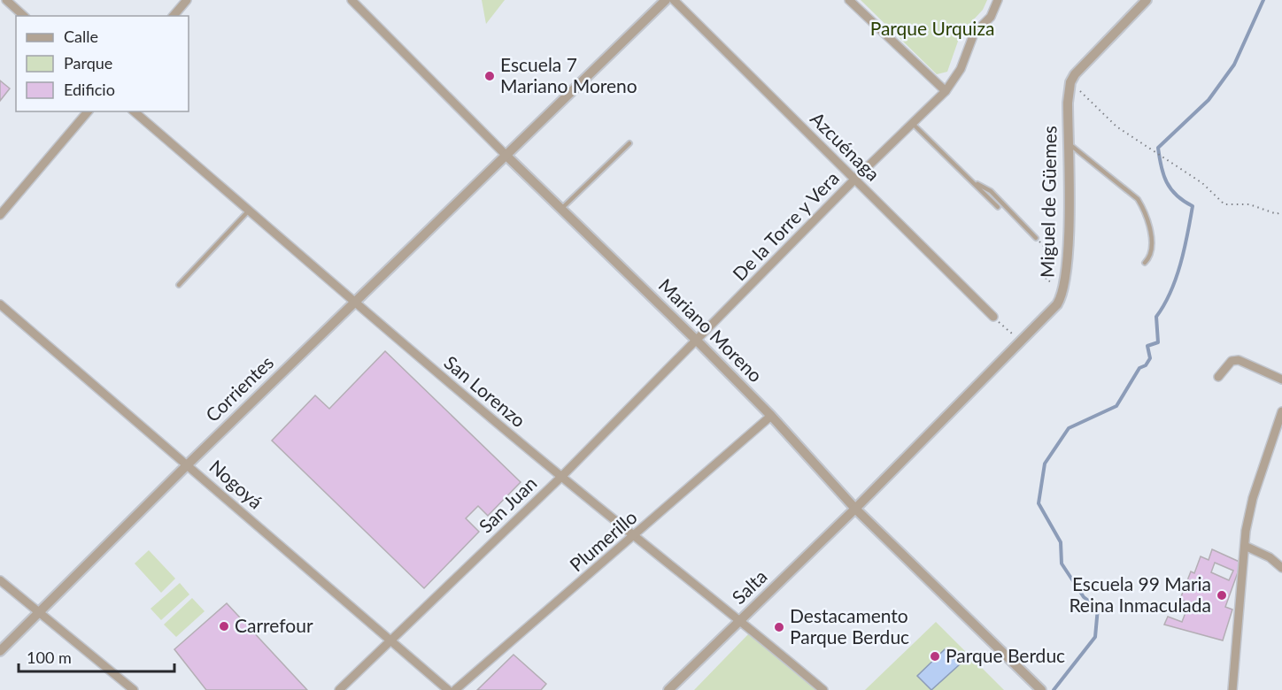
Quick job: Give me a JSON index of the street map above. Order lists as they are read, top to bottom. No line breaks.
{"streets":{"street":["Azcuénaga","Miguel de Güemes","De la Torre y Vera","Mariano Moreno","Corrientes","San Lorenzo","Nogoyá","San Juan","Plumerillo","Salta"]},"crossings":[["Azcuénaga","De la Torre y Vera"],["Miguel de Güemes","Mariano Moreno"],["Miguel de Güemes","Salta"],["De la Torre y Vera","Mariano Moreno"],["De la Torre y Vera","San Juan"],["Mariano Moreno","Corrientes"],["Mariano Moreno","San Juan"],["Mariano Moreno","Plumerillo"],["Mariano Moreno","Salta"],["Corrientes","San Lorenzo"],["Corrientes","Nogoyá"],["San Lorenzo","San Juan"],["San Lorenzo","Plumerillo"],["San Lorenzo","Salta"],["Nogoyá","San Juan"]],"parks":["Parque Urquiza"],"places":["Escuela 7 Mariano Moreno","Escuela 99 Maria Reina Inmaculada","Carrefour","Destacamento Parque Berduc","Parque Berduc"],"legend":["Calle","Parque","Edificio"],"scale_bar":"100 m"}
